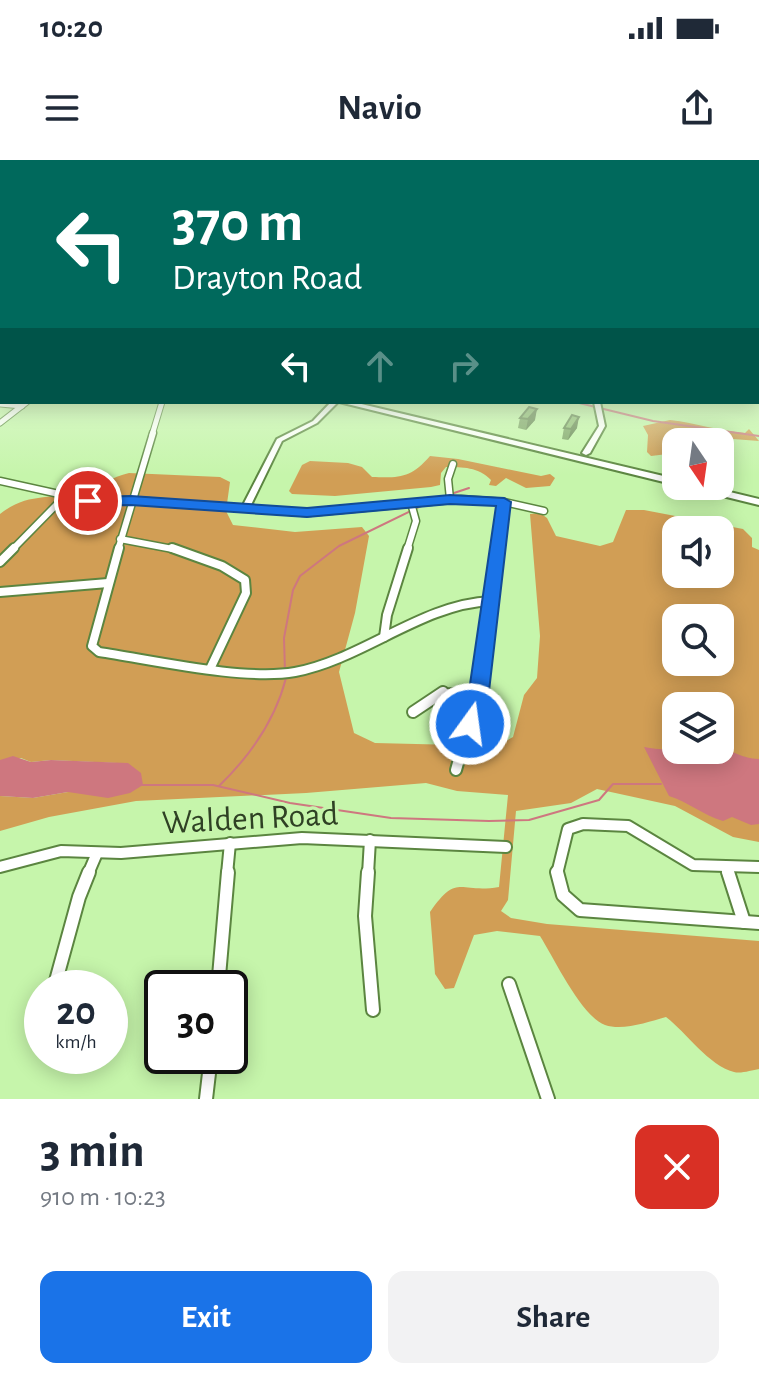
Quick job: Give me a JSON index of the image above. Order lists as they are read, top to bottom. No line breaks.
{"streets":{"street":["Walden Road"]},"north":"bottom","page":{"status":"10:20","header":"Navio","turn":["370 m","Drayton Road"],"speed":"20 km/h","limit":"30","heading":["3 min","910 m · 10:23"],"buttons":["Exit","Share"]}}
